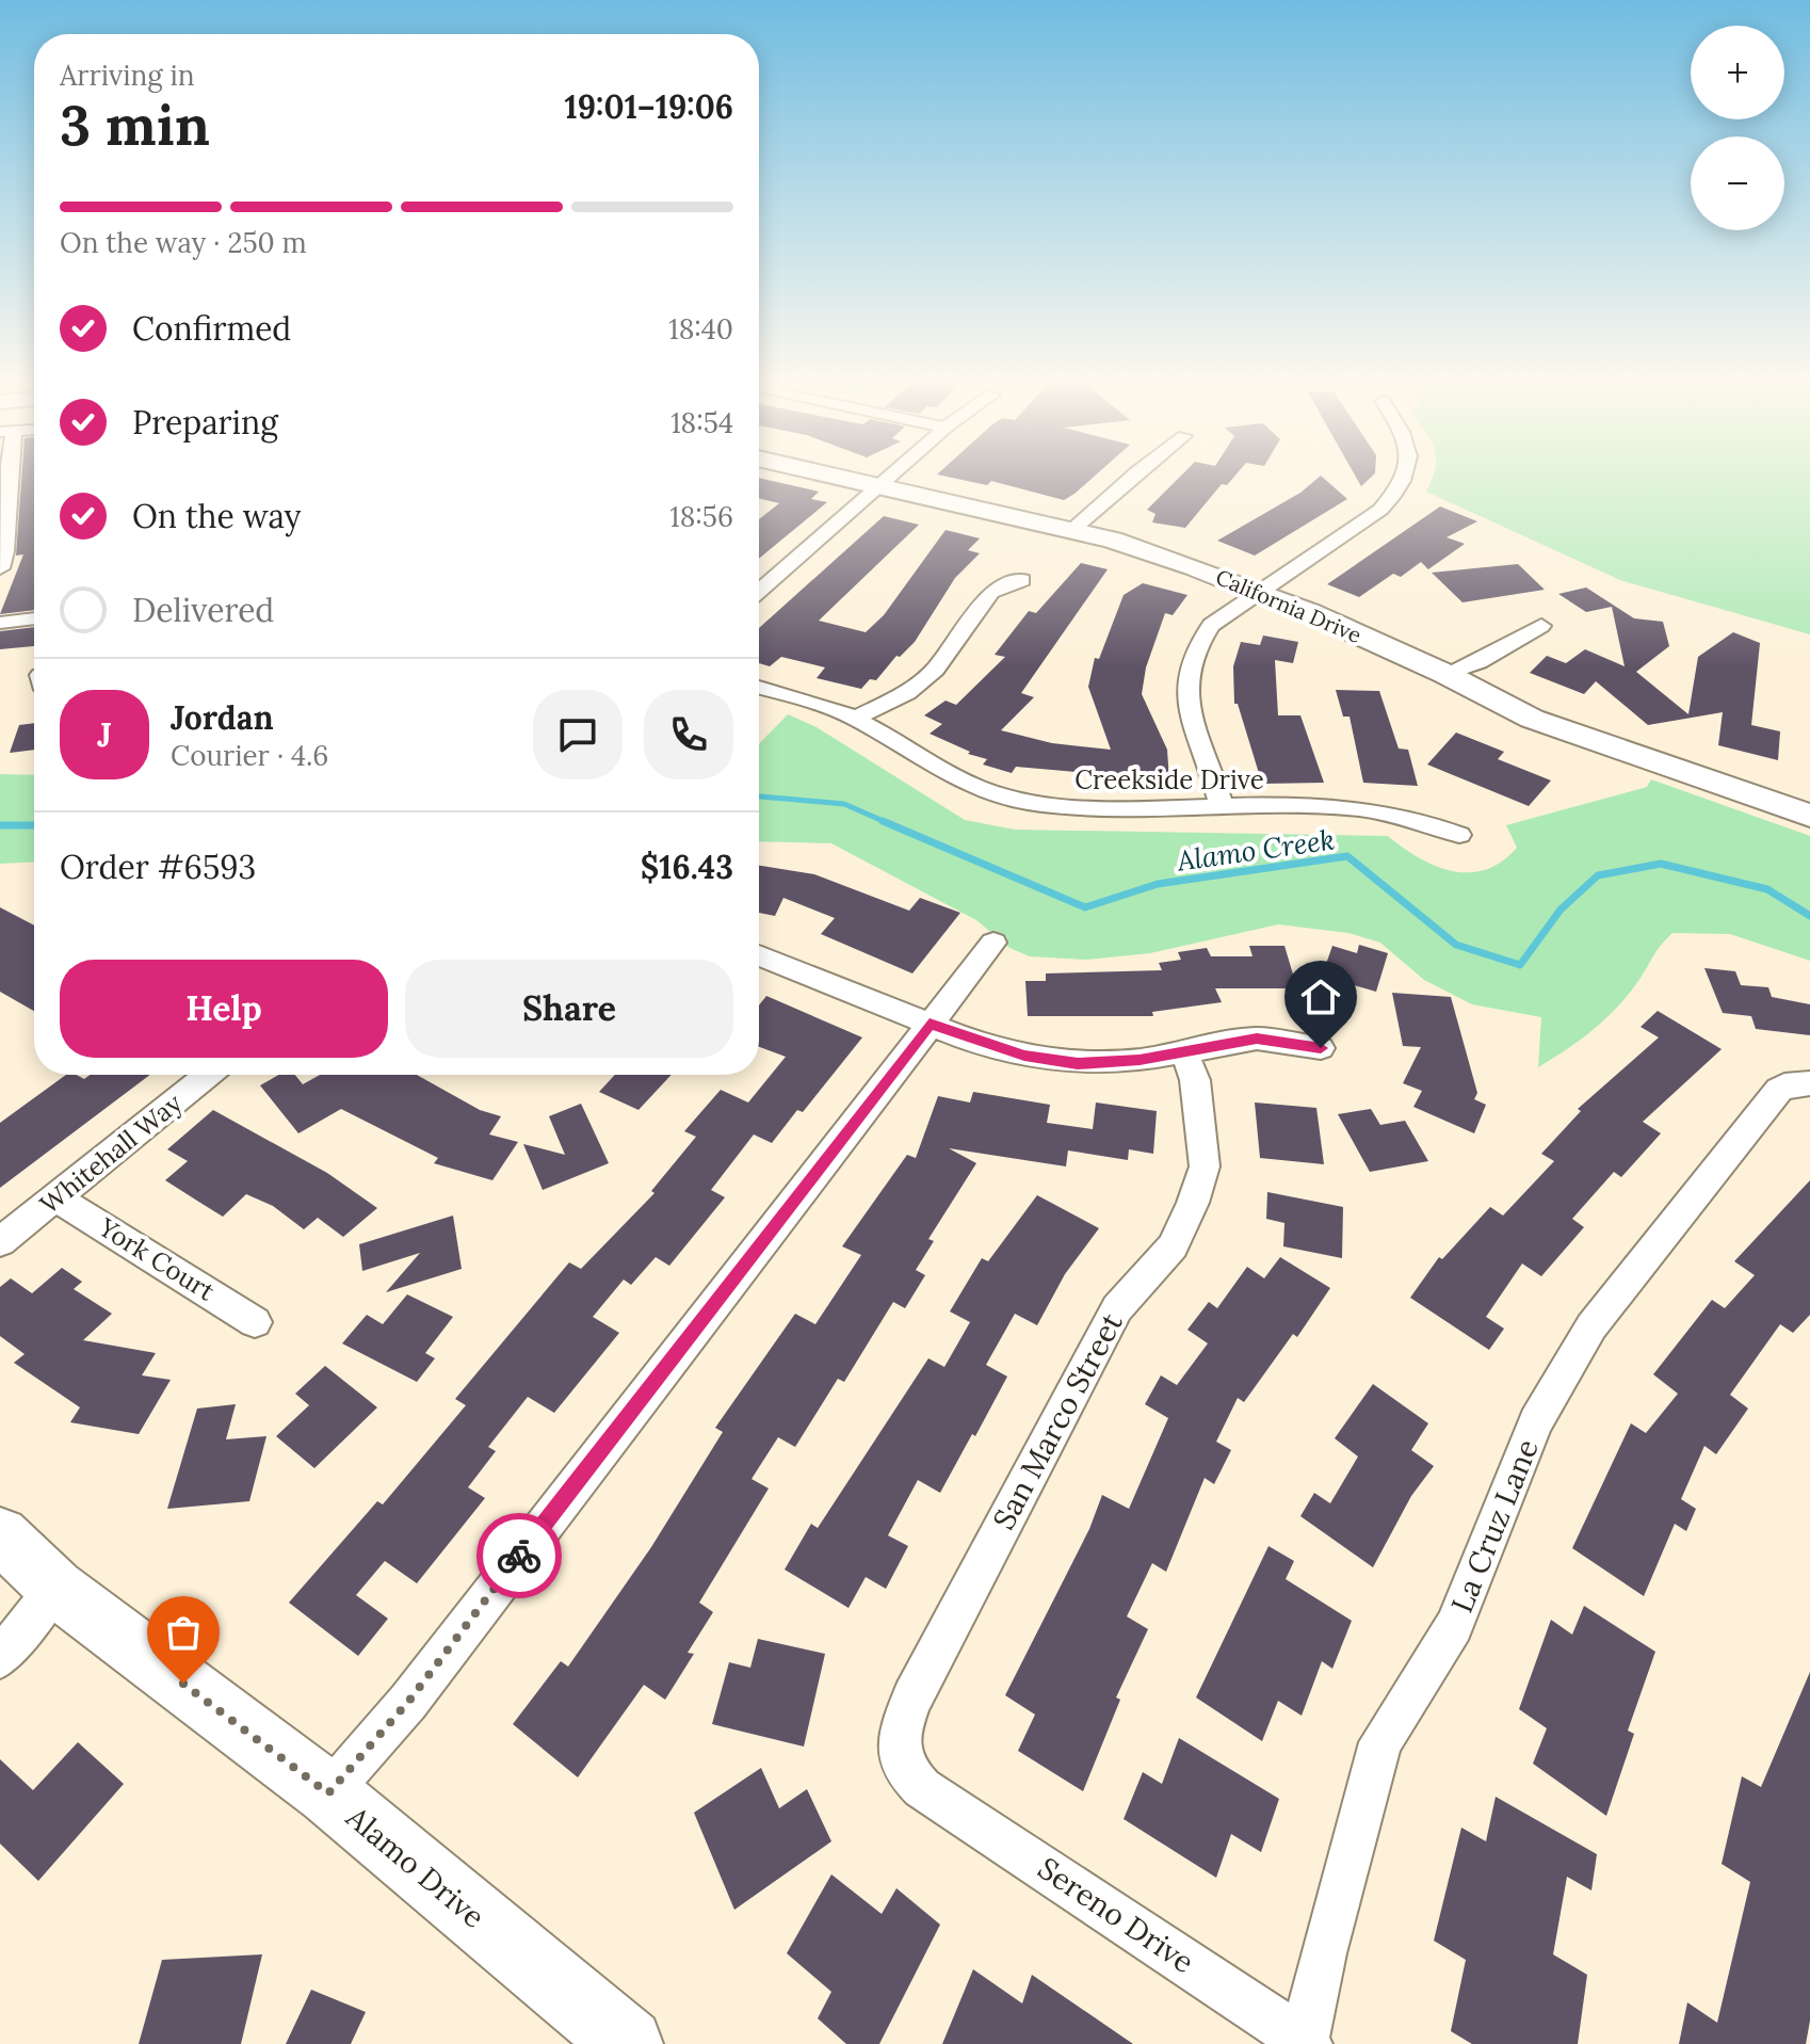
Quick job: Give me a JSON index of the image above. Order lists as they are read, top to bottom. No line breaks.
{"streets":{"street":["California Drive","Creekside Drive","Whitehall Way","York Court","San Marco Street","La Cruz Lane","Alamo Drive","Sereno Drive"]},"crossings":[["Whitehall Way","York Court"],["San Marco Street","Sereno Drive"],["La Cruz Lane","Sereno Drive"]],"water":["Alamo Creek"],"page":{"map_buttons":["+","−"],"heading":["3 min","Arriving in","19:01–19:06"],"panel":["Jordan","Courier · 4.6","Order #6593","$16.43"],"bar":"On the way · 250 m","list":[["Confirmed","18:40"],["Preparing","18:54"],["On the way","18:56"],"Delivered"],"round":"J","buttons":["Help","Share"]}}
